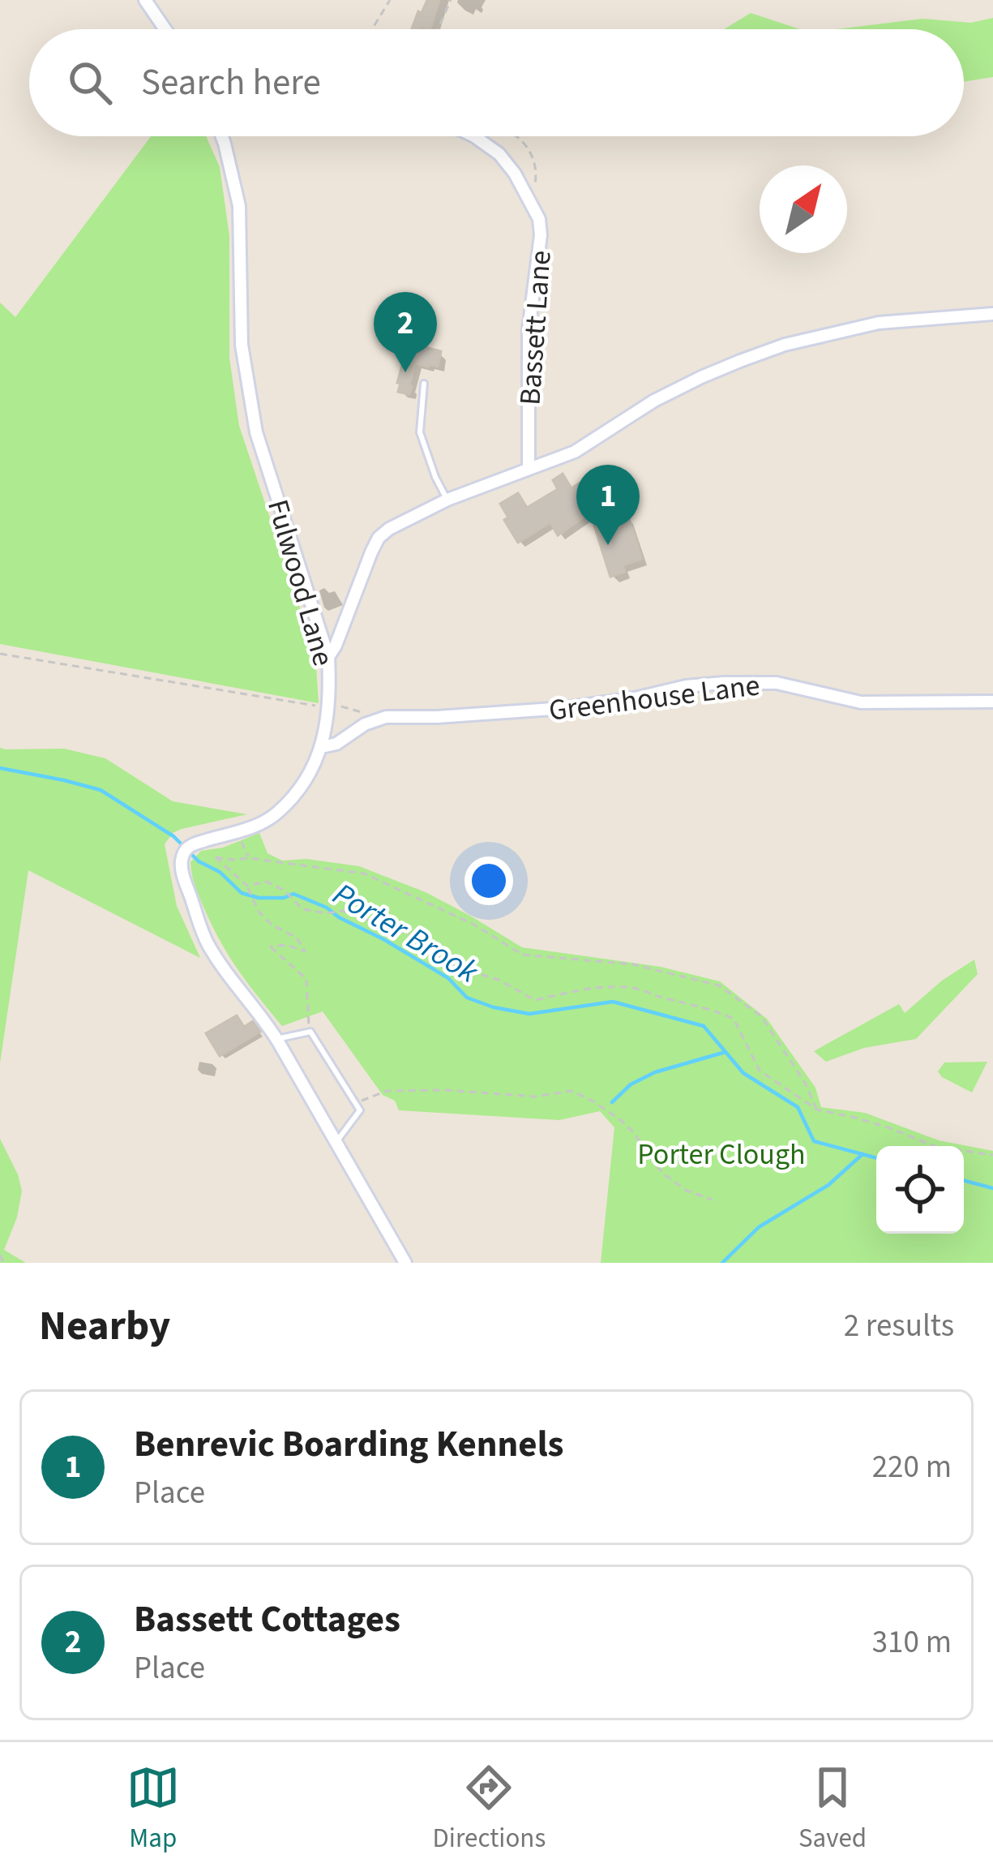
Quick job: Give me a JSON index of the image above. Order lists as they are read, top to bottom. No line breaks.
{"streets":{"street":["Bassett Lane","Fulwood Lane","Greenhouse Lane"]},"crossings":[["Fulwood Lane","Greenhouse Lane"]],"water":["Porter Brook"],"parks":["Porter Clough"],"north":"top right","page":{"search":"Search here","pins":["2","1"],"heading":["Nearby","2 results"],"list":[{"mark":"1","name":"Benrevic Boarding Kennels","note":"Place","value":"220 m"},{"mark":"2","name":"Bassett Cottages","note":"Place","value":"310 m"}],"nav":["Map","Directions","Saved"]}}
